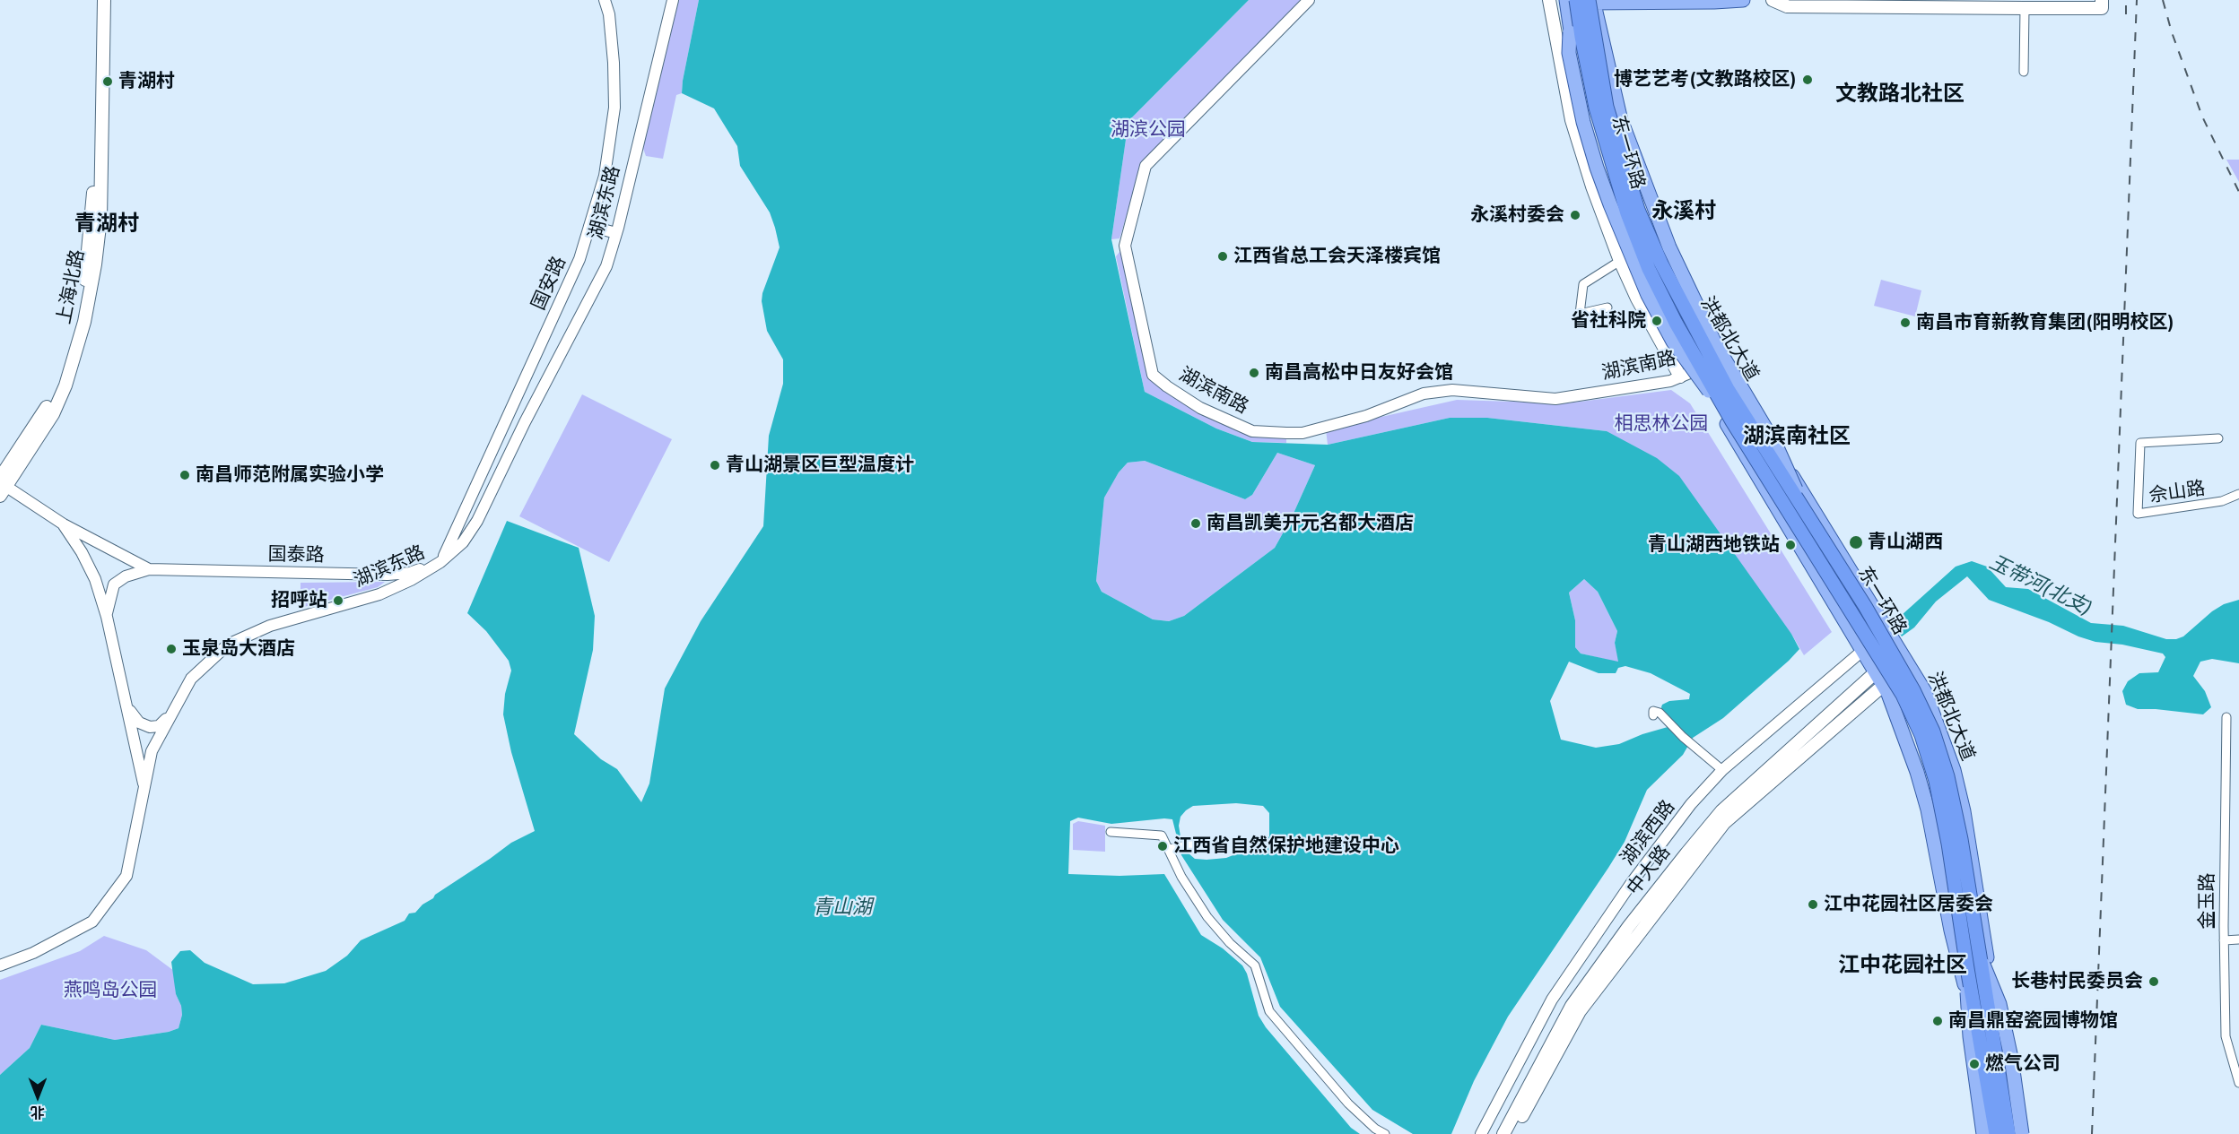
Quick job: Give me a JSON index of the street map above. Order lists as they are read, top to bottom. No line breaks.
{"streets":{"highway":["东一环路"],"main road":["上海北路","洪都北大道","中大路"],"street":["湖滨东路","国安路","湖滨南路","佘山路","国泰路","湖滨西路","金玉路"]},"crossings":[["东一环路","洪都北大道"],["湖滨东路","国安路"],["湖滨东路","国泰路"],["国安路","国泰路"],["上海北路","国泰路"],["洪都北大道","湖滨西路"]],"districts":["文教路北社区","永溪村","青湖村","湖滨南社区","江中花园社区"],"water":["玉带河(北支)","青山湖"],"parks":["湖滨公园","相思林公园","燕鸣岛公园"],"places":["博艺艺考(文教路校区)","青湖村","永溪村委会","江西省总工会天泽楼宾馆","省社科院","南昌市育新教育集团(阳明校区)","南昌高松中日友好会馆","青山湖景区巨型温度计","南昌师范附属实验小学","南昌凯美开元名都大酒店","青山湖西","青山湖西地铁站","招呼站","玉泉岛大酒店","江西省自然保护地建设中心","江中花园社区居委会","长巷村民委员会","南昌鼎窑瓷园博物馆","燃气公司"],"north":"bottom"}
